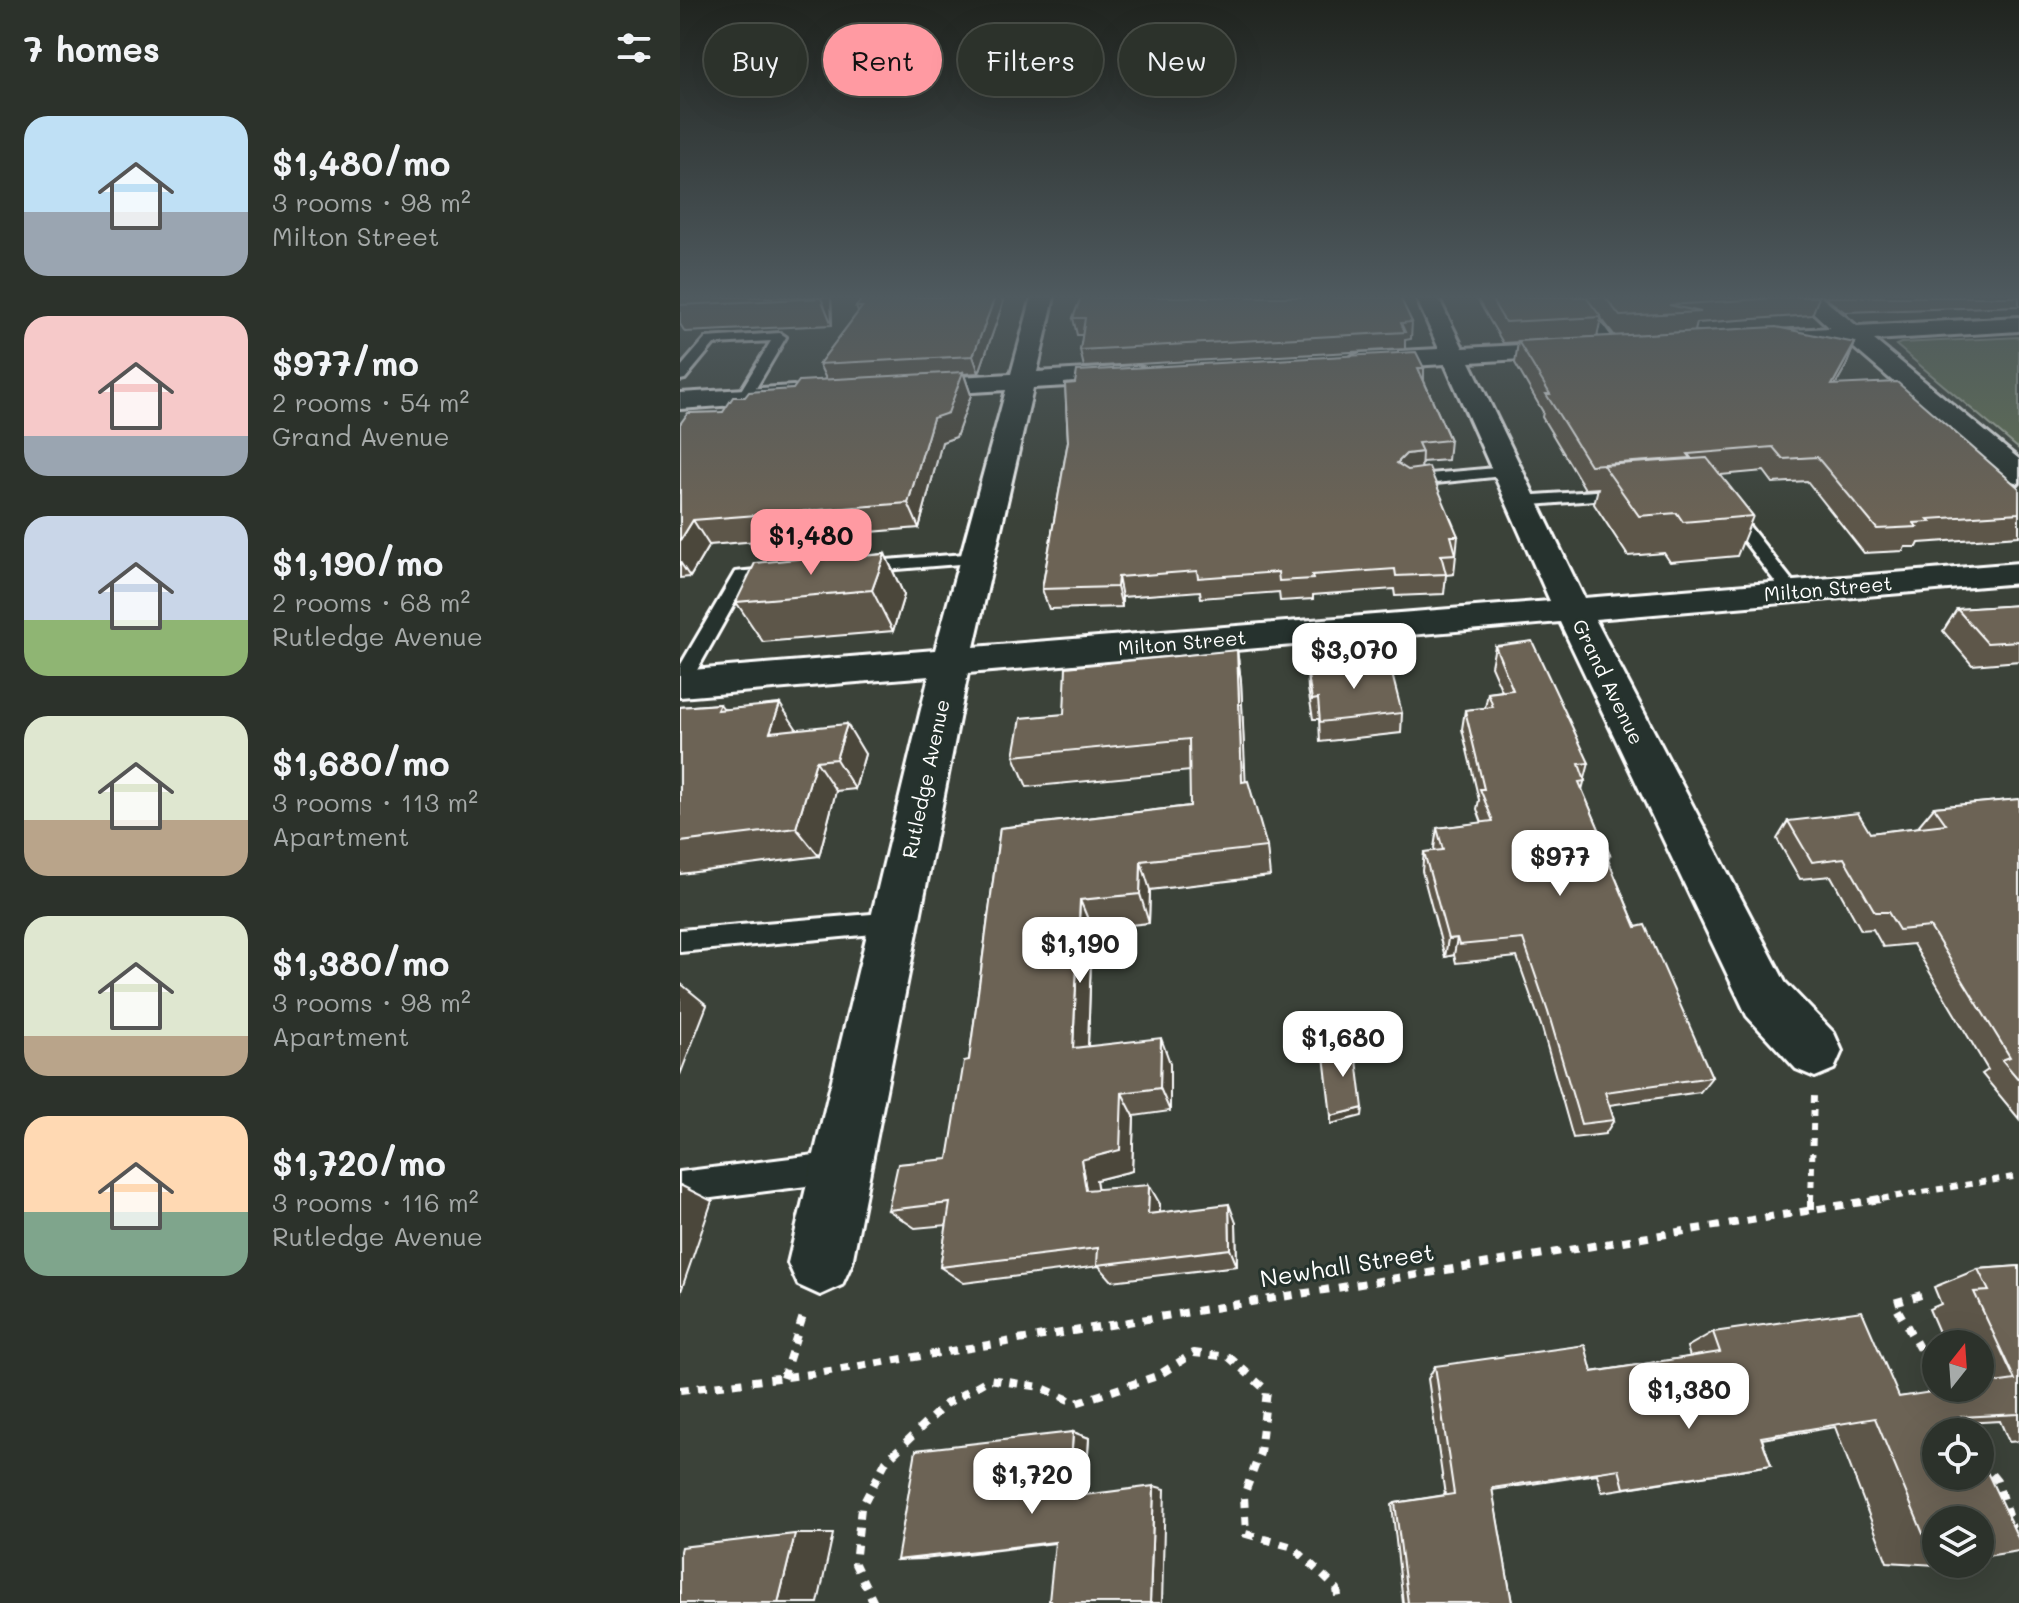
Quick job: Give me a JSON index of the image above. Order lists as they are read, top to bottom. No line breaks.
{"streets":{"street":["Milton Street","Grand Avenue","Rutledge Avenue"],"path":["Newhall Street"]},"crossings":[["Milton Street","Grand Avenue"],["Milton Street","Rutledge Avenue"]],"north":"top","page":{"heading":"7 homes","chip":["Buy","Rent","Filters","New"],"list":[{"name":"$1,480/mo","note":"3 rooms · 98 m² · Milton Street"},{"name":"$977/mo","note":"2 rooms · 54 m² · Grand Avenue"},{"name":"$1,190/mo","note":"2 rooms · 68 m² · Rutledge Avenue"},{"name":"$1,680/mo","note":"3 rooms · 113 m² · Apartment"},{"name":"$1,380/mo","note":"3 rooms · 98 m² · Apartment"},{"name":"$1,720/mo","note":"3 rooms · 116 m² · Rutledge Avenue"}],"price":["$1,480","$3,070","$977","$1,190","$1,680","$1,380","$1,720"]}}
